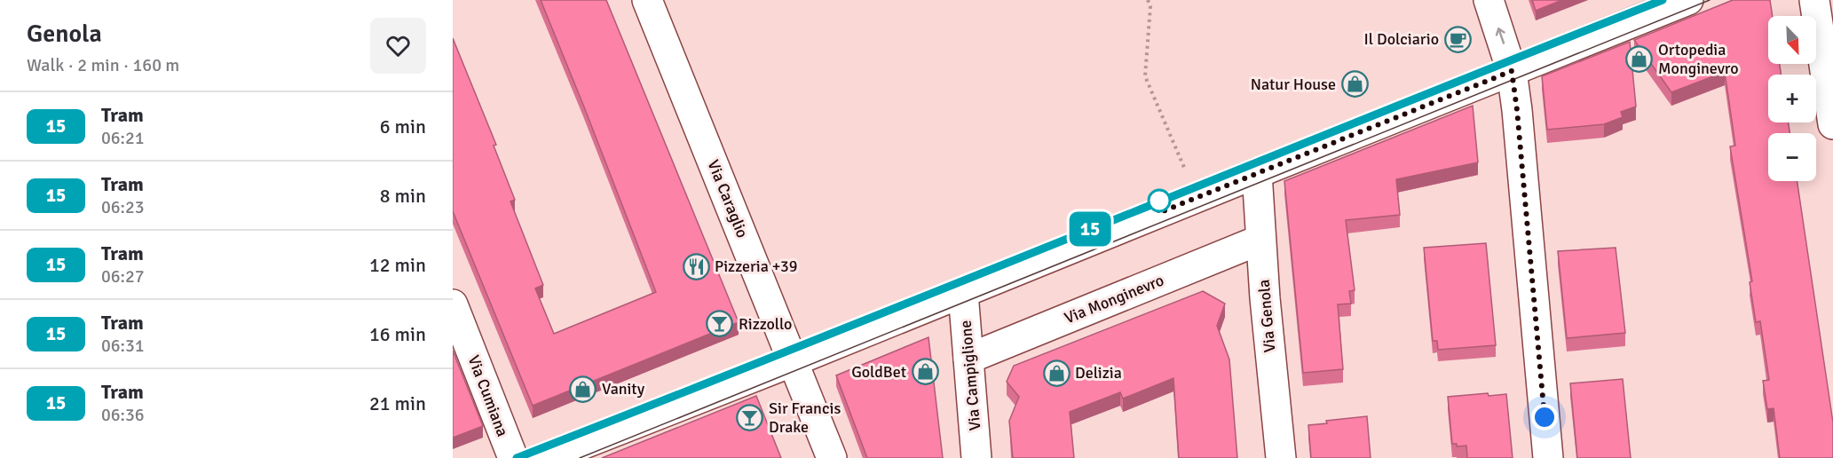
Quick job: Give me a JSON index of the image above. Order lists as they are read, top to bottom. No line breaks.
{"streets":{"street":["Via Caraglio","Via Monginevro","Via Genola","Via Campiglione","Via Cumiana"]},"crossings":[["Via Monginevro","Via Genola"],["Via Monginevro","Via Campiglione"]],"places":{"cafe":["Il Dolciario"],"shop":["Ortopedia Monginevro","Natur House","GoldBet","Delizia","Vanity"],"restaurant":["Pizzeria +39"],"bar":["Rizzollo","Sir Francis Drake"]},"lines":["tram line 15"],"north":"bottom right","page":{"heading":["Genola","Walk · 2 min · 160 m"],"on_map":"15","map_buttons":["+","−"],"list":[{"mark":"15","name":"Tram","note":"06:21","value":"6 min"},{"mark":"15","name":"Tram","note":"06:23","value":"8 min"},{"mark":"15","name":"Tram","note":"06:27","value":"12 min"},{"mark":"15","name":"Tram","note":"06:31","value":"16 min"},{"mark":"15","name":"Tram","note":"06:36","value":"21 min"}]}}
